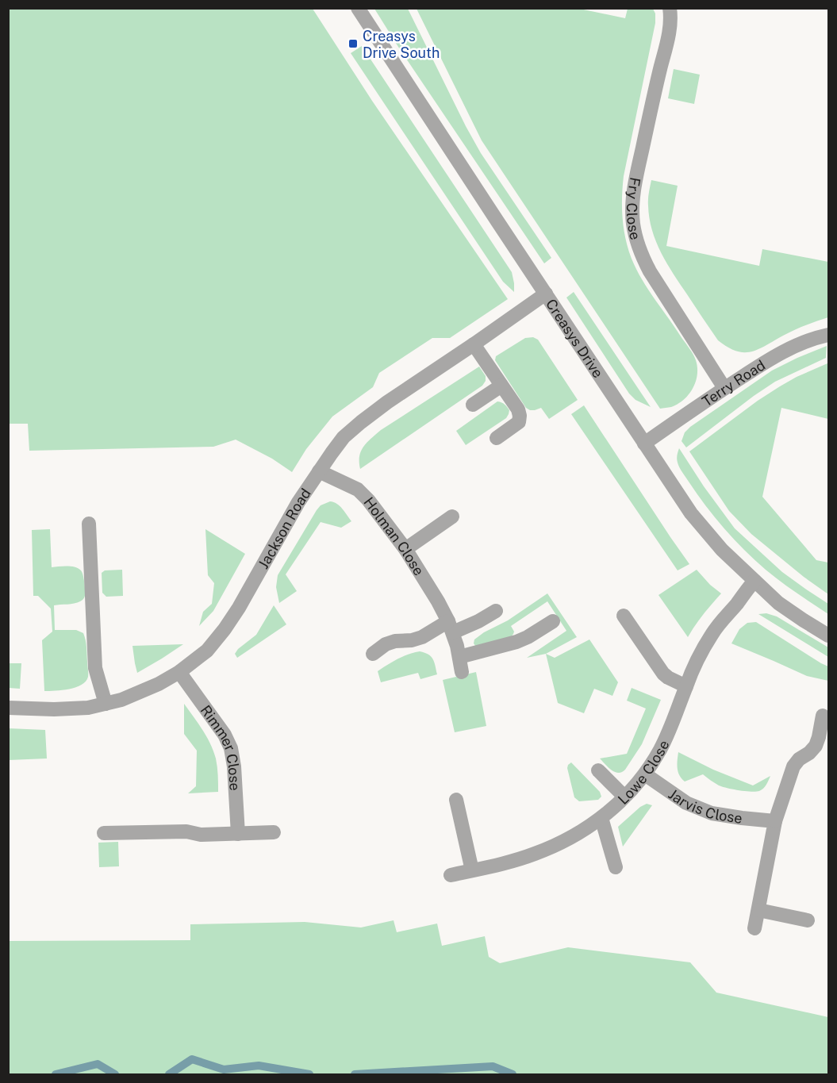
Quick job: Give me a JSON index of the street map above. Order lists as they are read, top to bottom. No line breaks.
{"streets":{"street":["Fry Close","Creasys Drive","Terry Road","Jackson Road","Holman Close","Rimmer Close","Lowe Close","Jarvis Close"]},"crossings":[["Fry Close","Terry Road"],["Creasys Drive","Terry Road"],["Creasys Drive","Jackson Road"],["Creasys Drive","Lowe Close"],["Jackson Road","Holman Close"],["Jackson Road","Rimmer Close"],["Lowe Close","Jarvis Close"]],"places":{"transit":["Creasys Drive South"]}}
